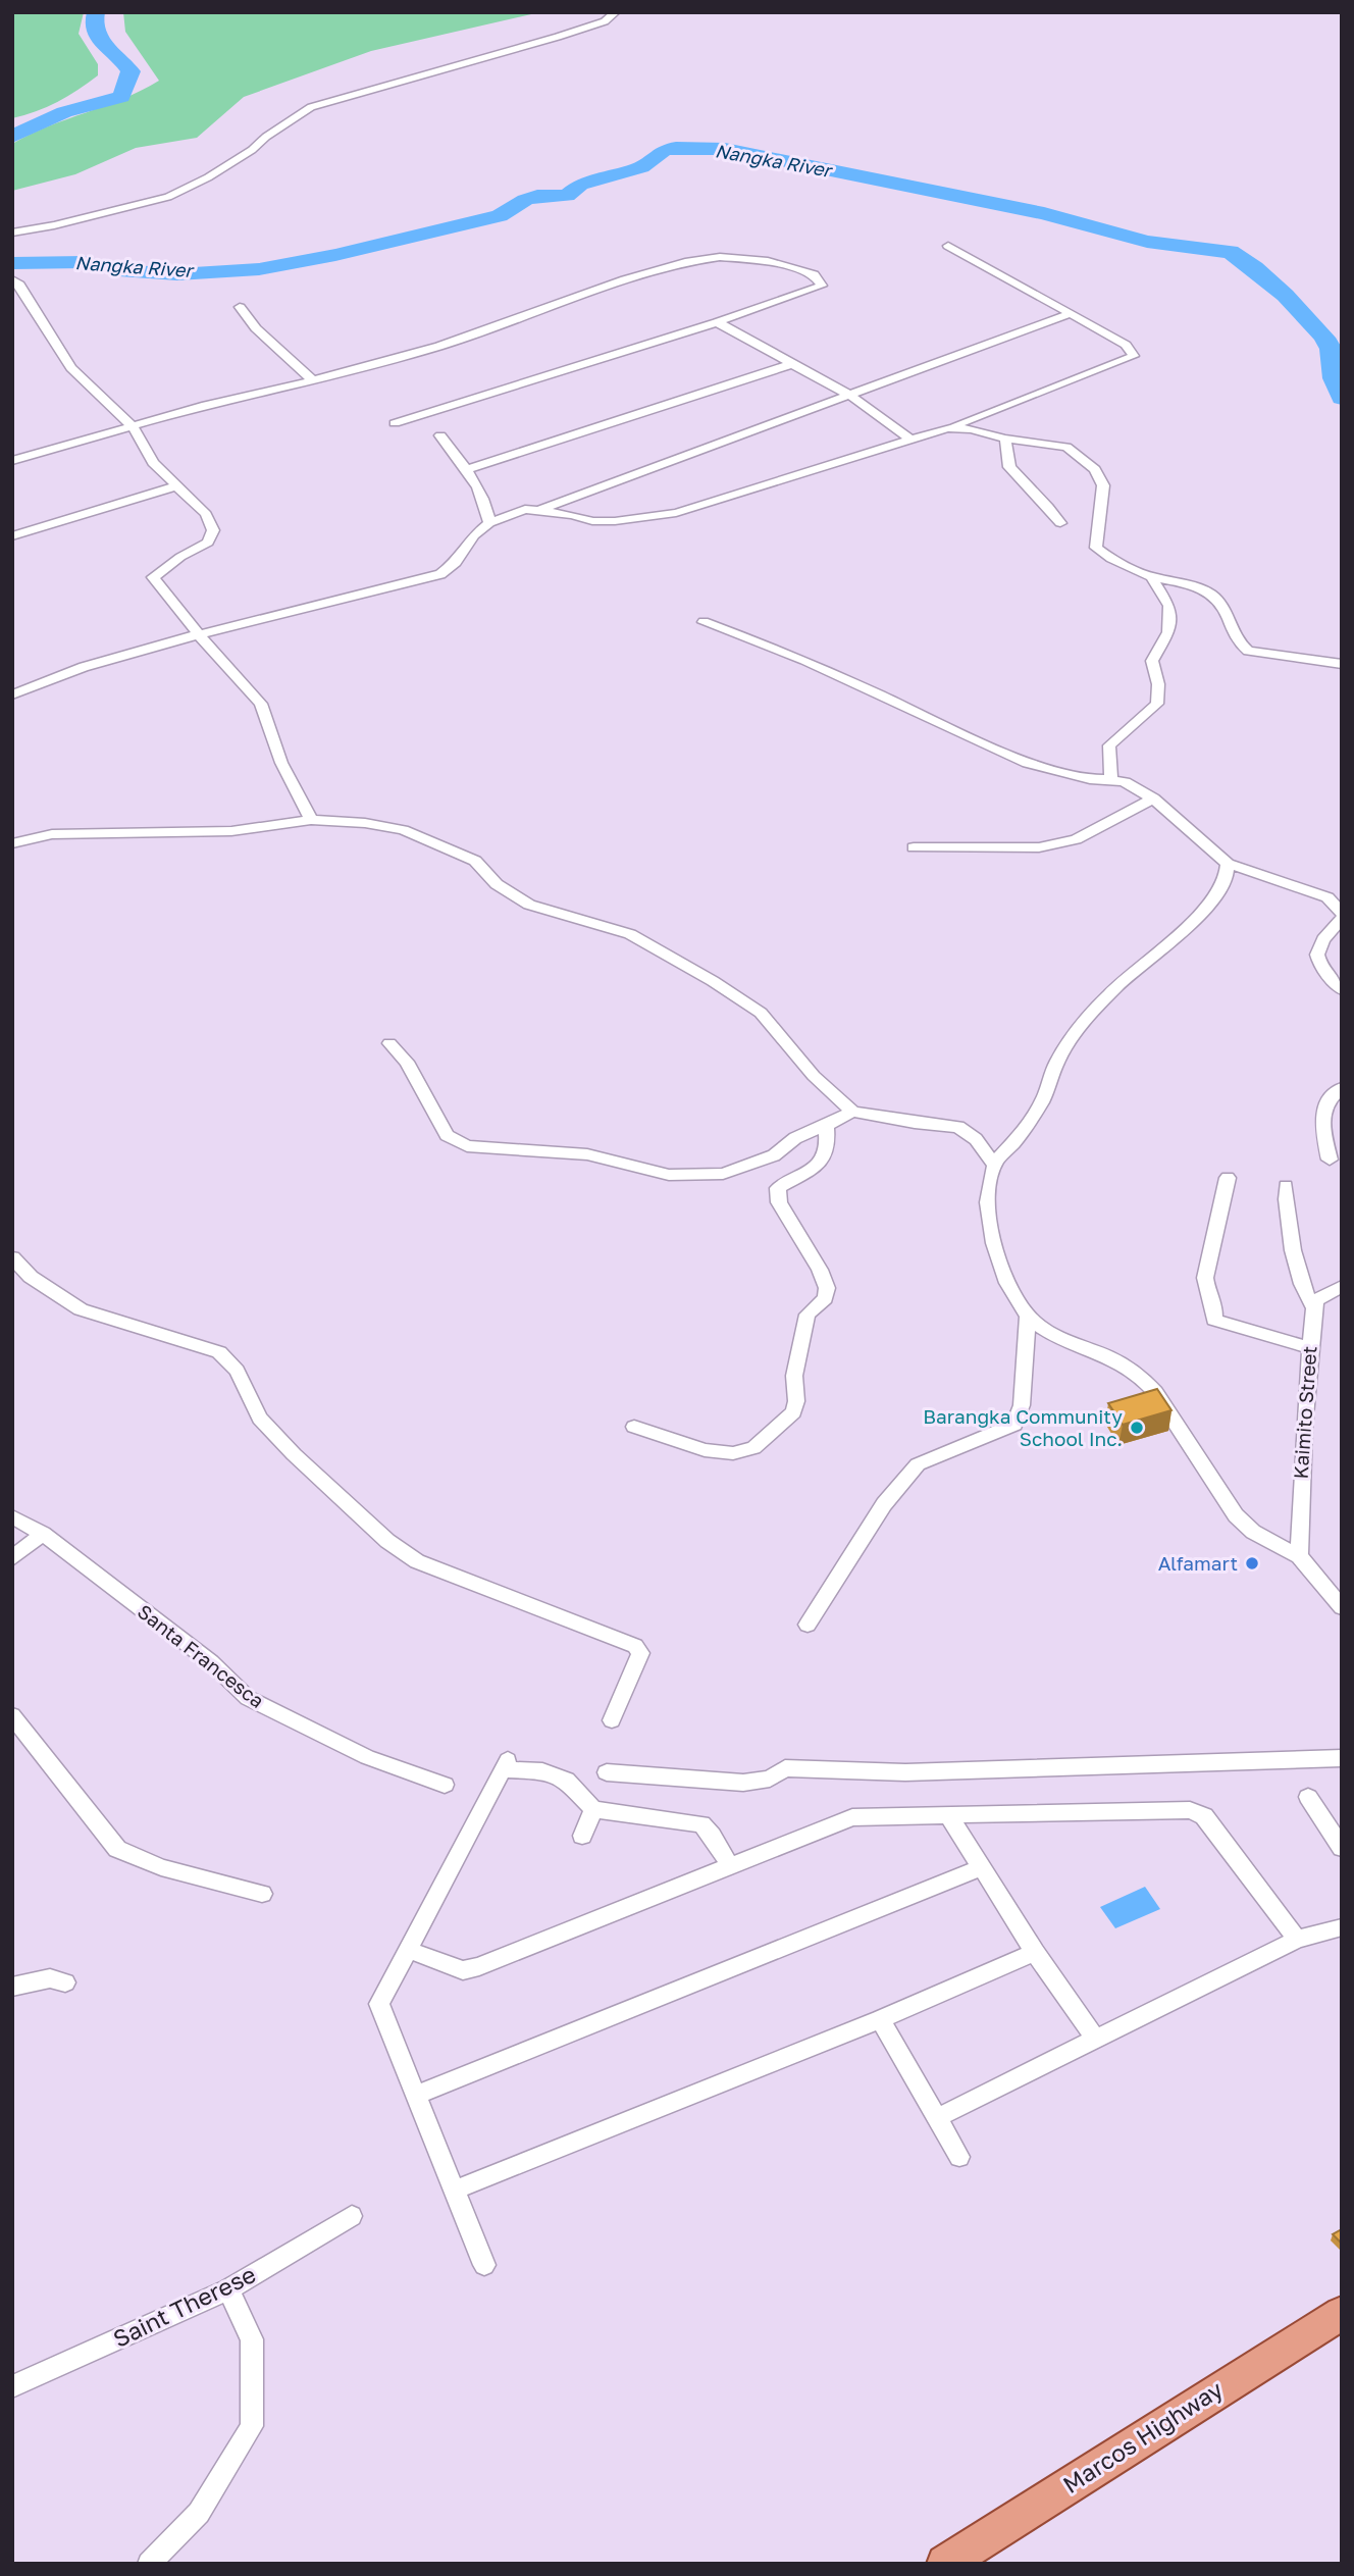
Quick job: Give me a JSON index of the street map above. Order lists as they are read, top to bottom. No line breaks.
{"streets":{"main road":["Marcos Highway"],"street":["Kaimito Street","Santa Francesca","Saint Therese"]},"water":["Nangka River"],"places":["Barangka Community School Inc.","Alfamart"]}
